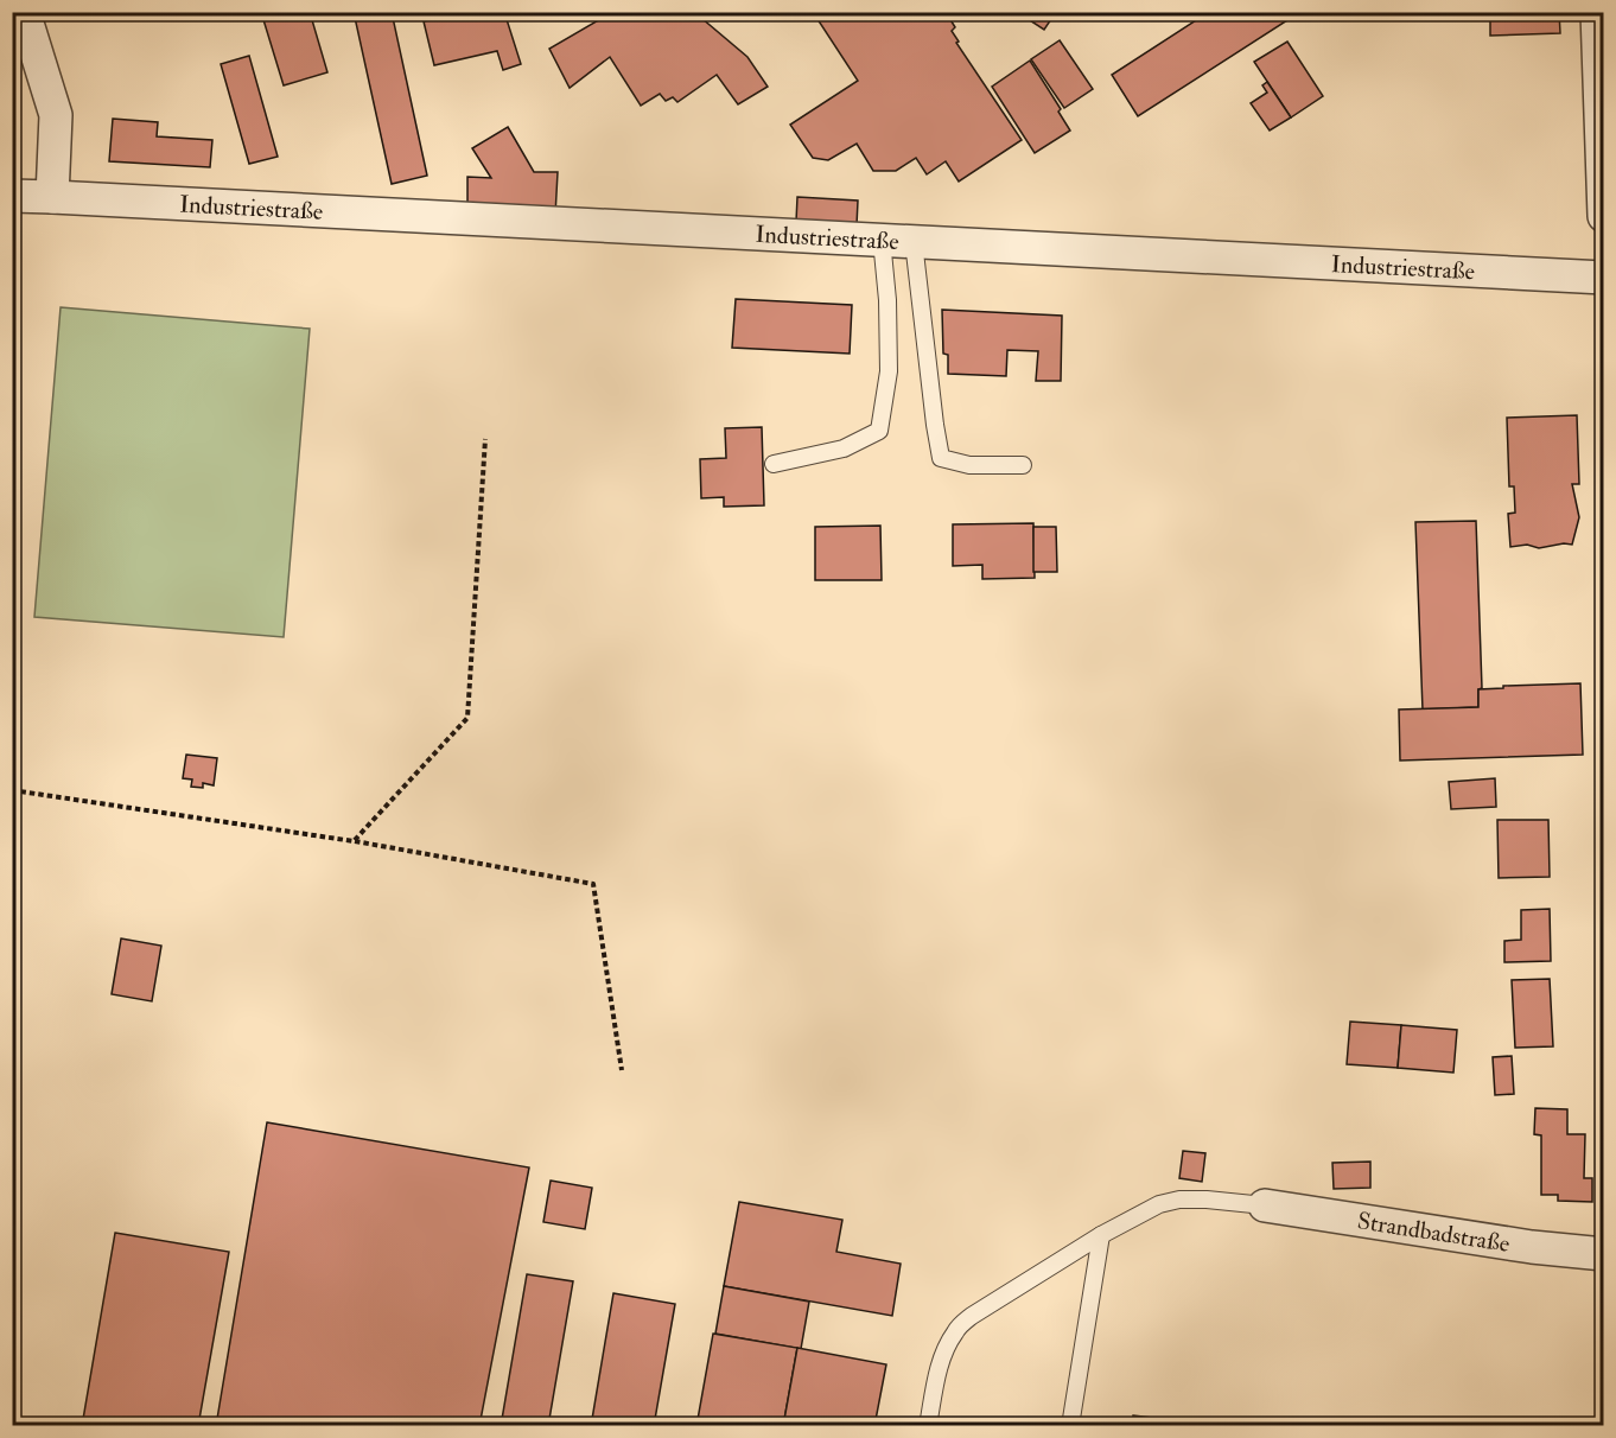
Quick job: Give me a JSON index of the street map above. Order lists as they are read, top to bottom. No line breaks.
{"streets":{"street":["Industriestraße","Strandbadstraße"]}}
